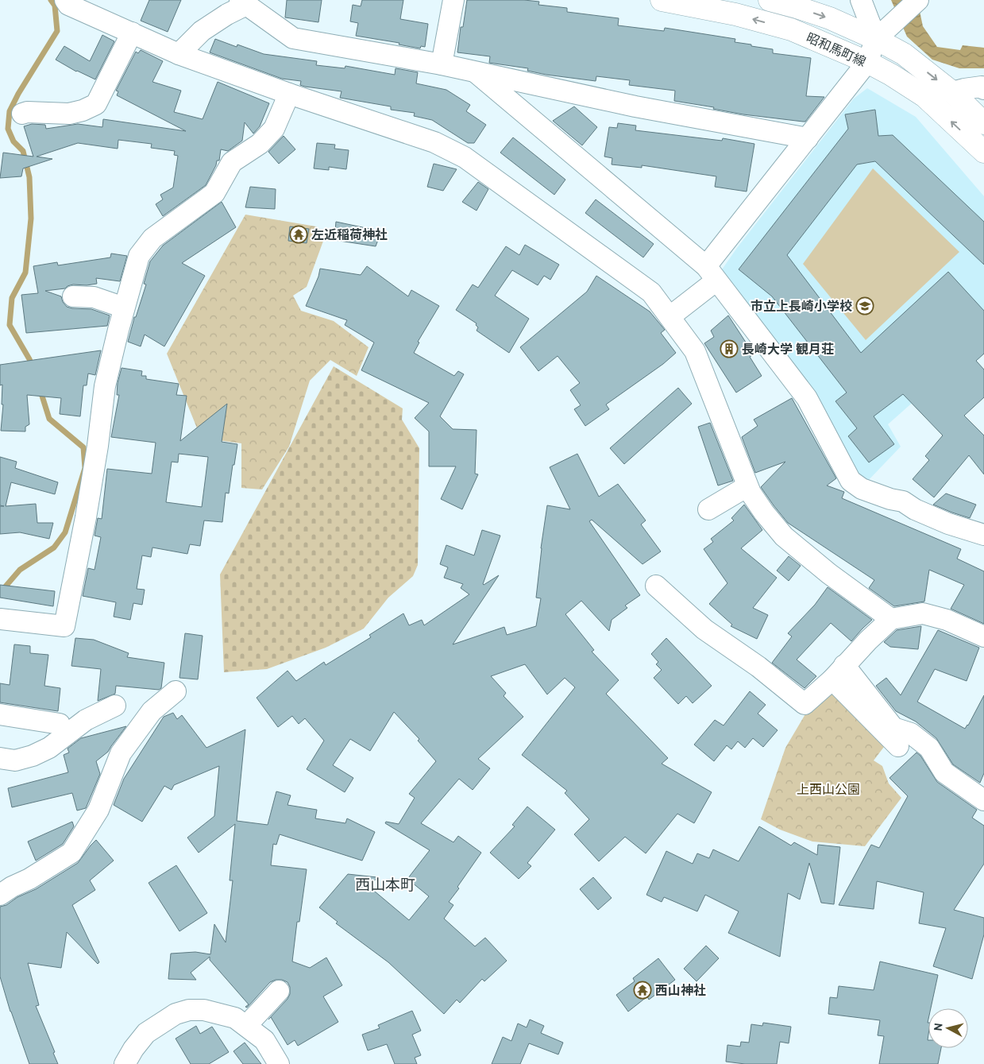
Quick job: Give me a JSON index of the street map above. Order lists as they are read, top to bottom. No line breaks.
{"streets":{"main road":["昭和馬町線"]},"districts":["西山本町"],"parks":["上西山公園"],"places":{"temple":["左近稲荷神社","西山神社"],"school or university":["市立上長崎小学校"],"building":["長崎大学 観月荘"]},"north":"left"}
